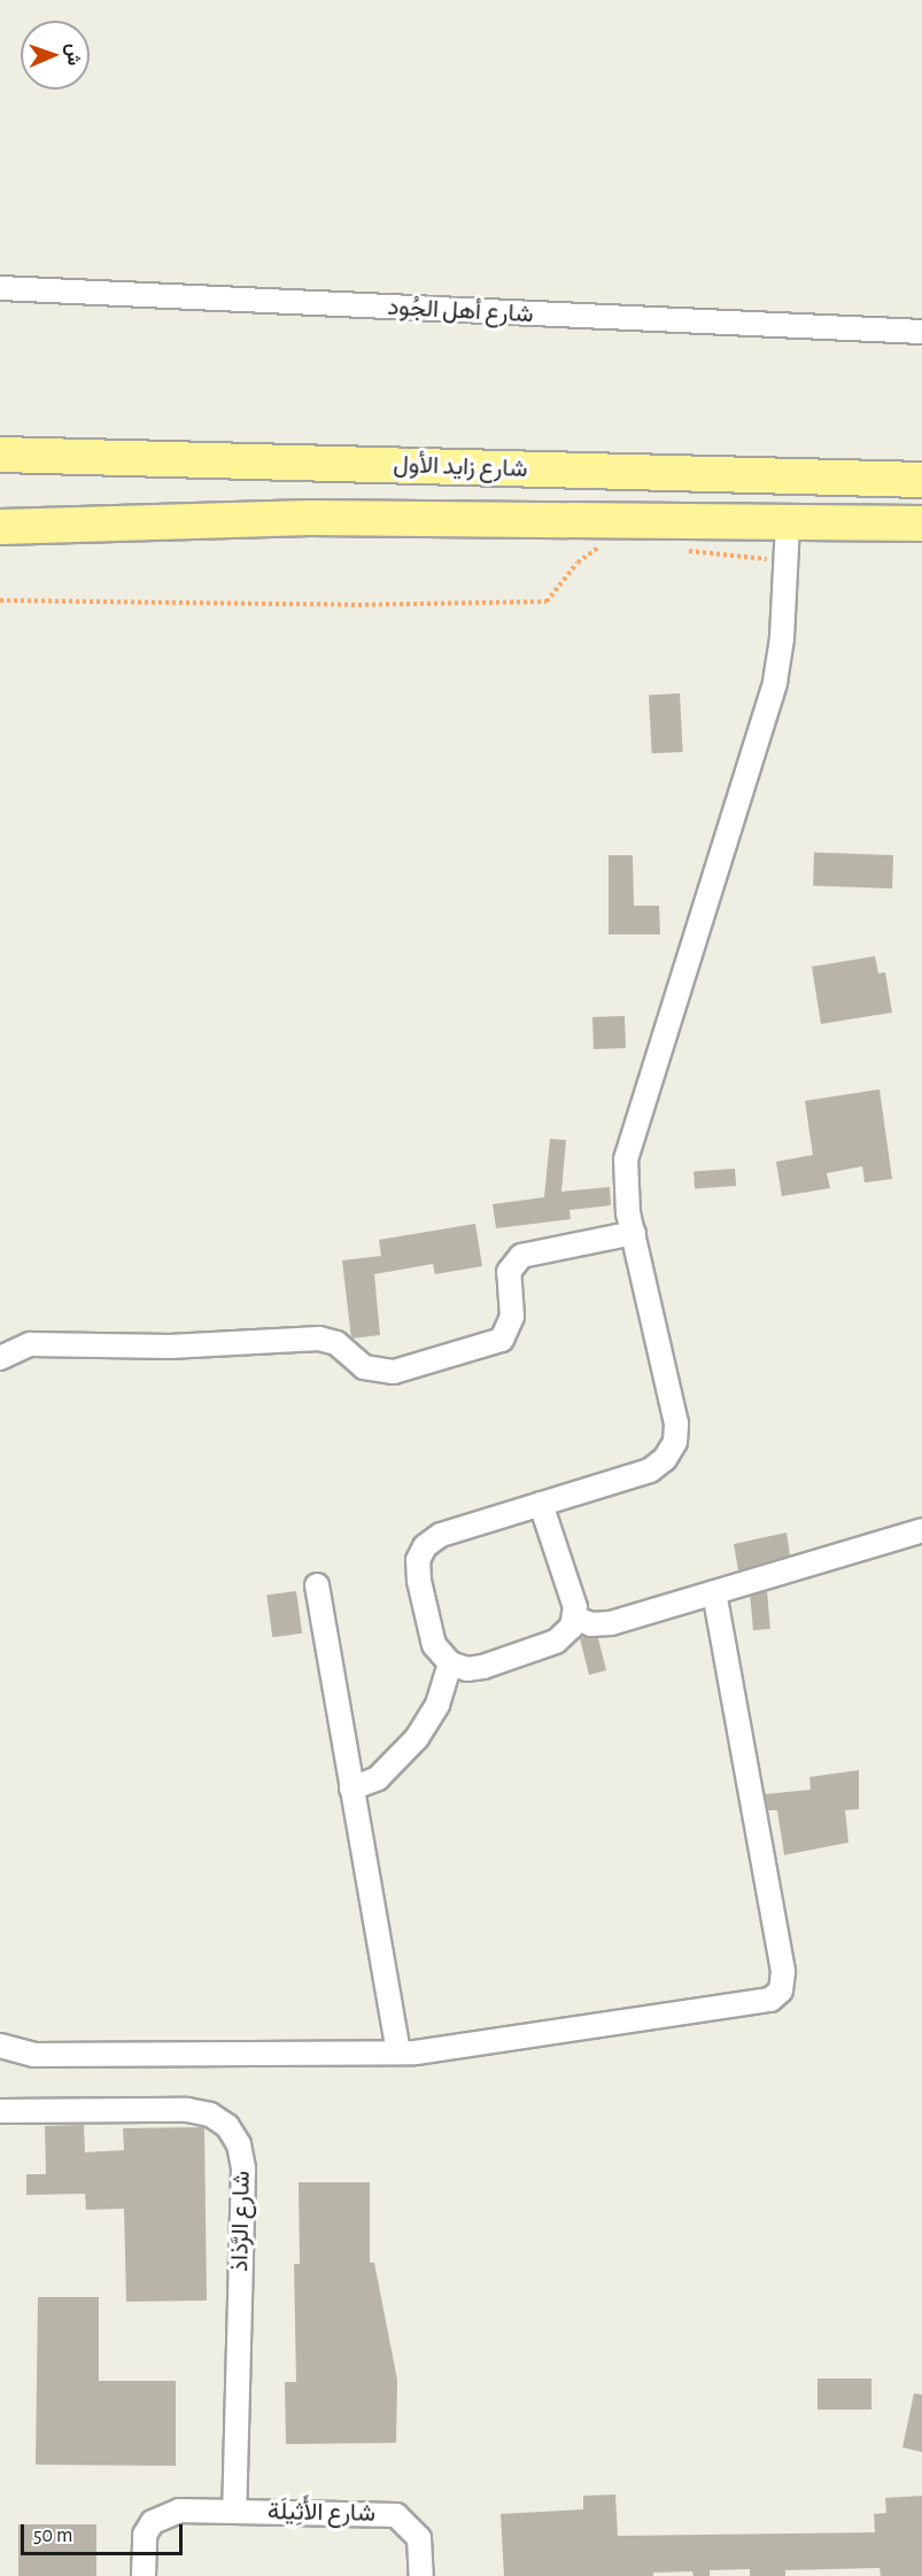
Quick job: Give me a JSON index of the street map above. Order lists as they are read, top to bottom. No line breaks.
{"streets":{"main road":["شارع زايد الأول"],"street":["شارع أهل الجُود","شارع الرَّذاذ","شارع الأَثِيلَة"]},"crossings":[["شارع الرَّذاذ","شارع الأَثِيلَة"]],"scale_bar":"50 m","north":"right"}
